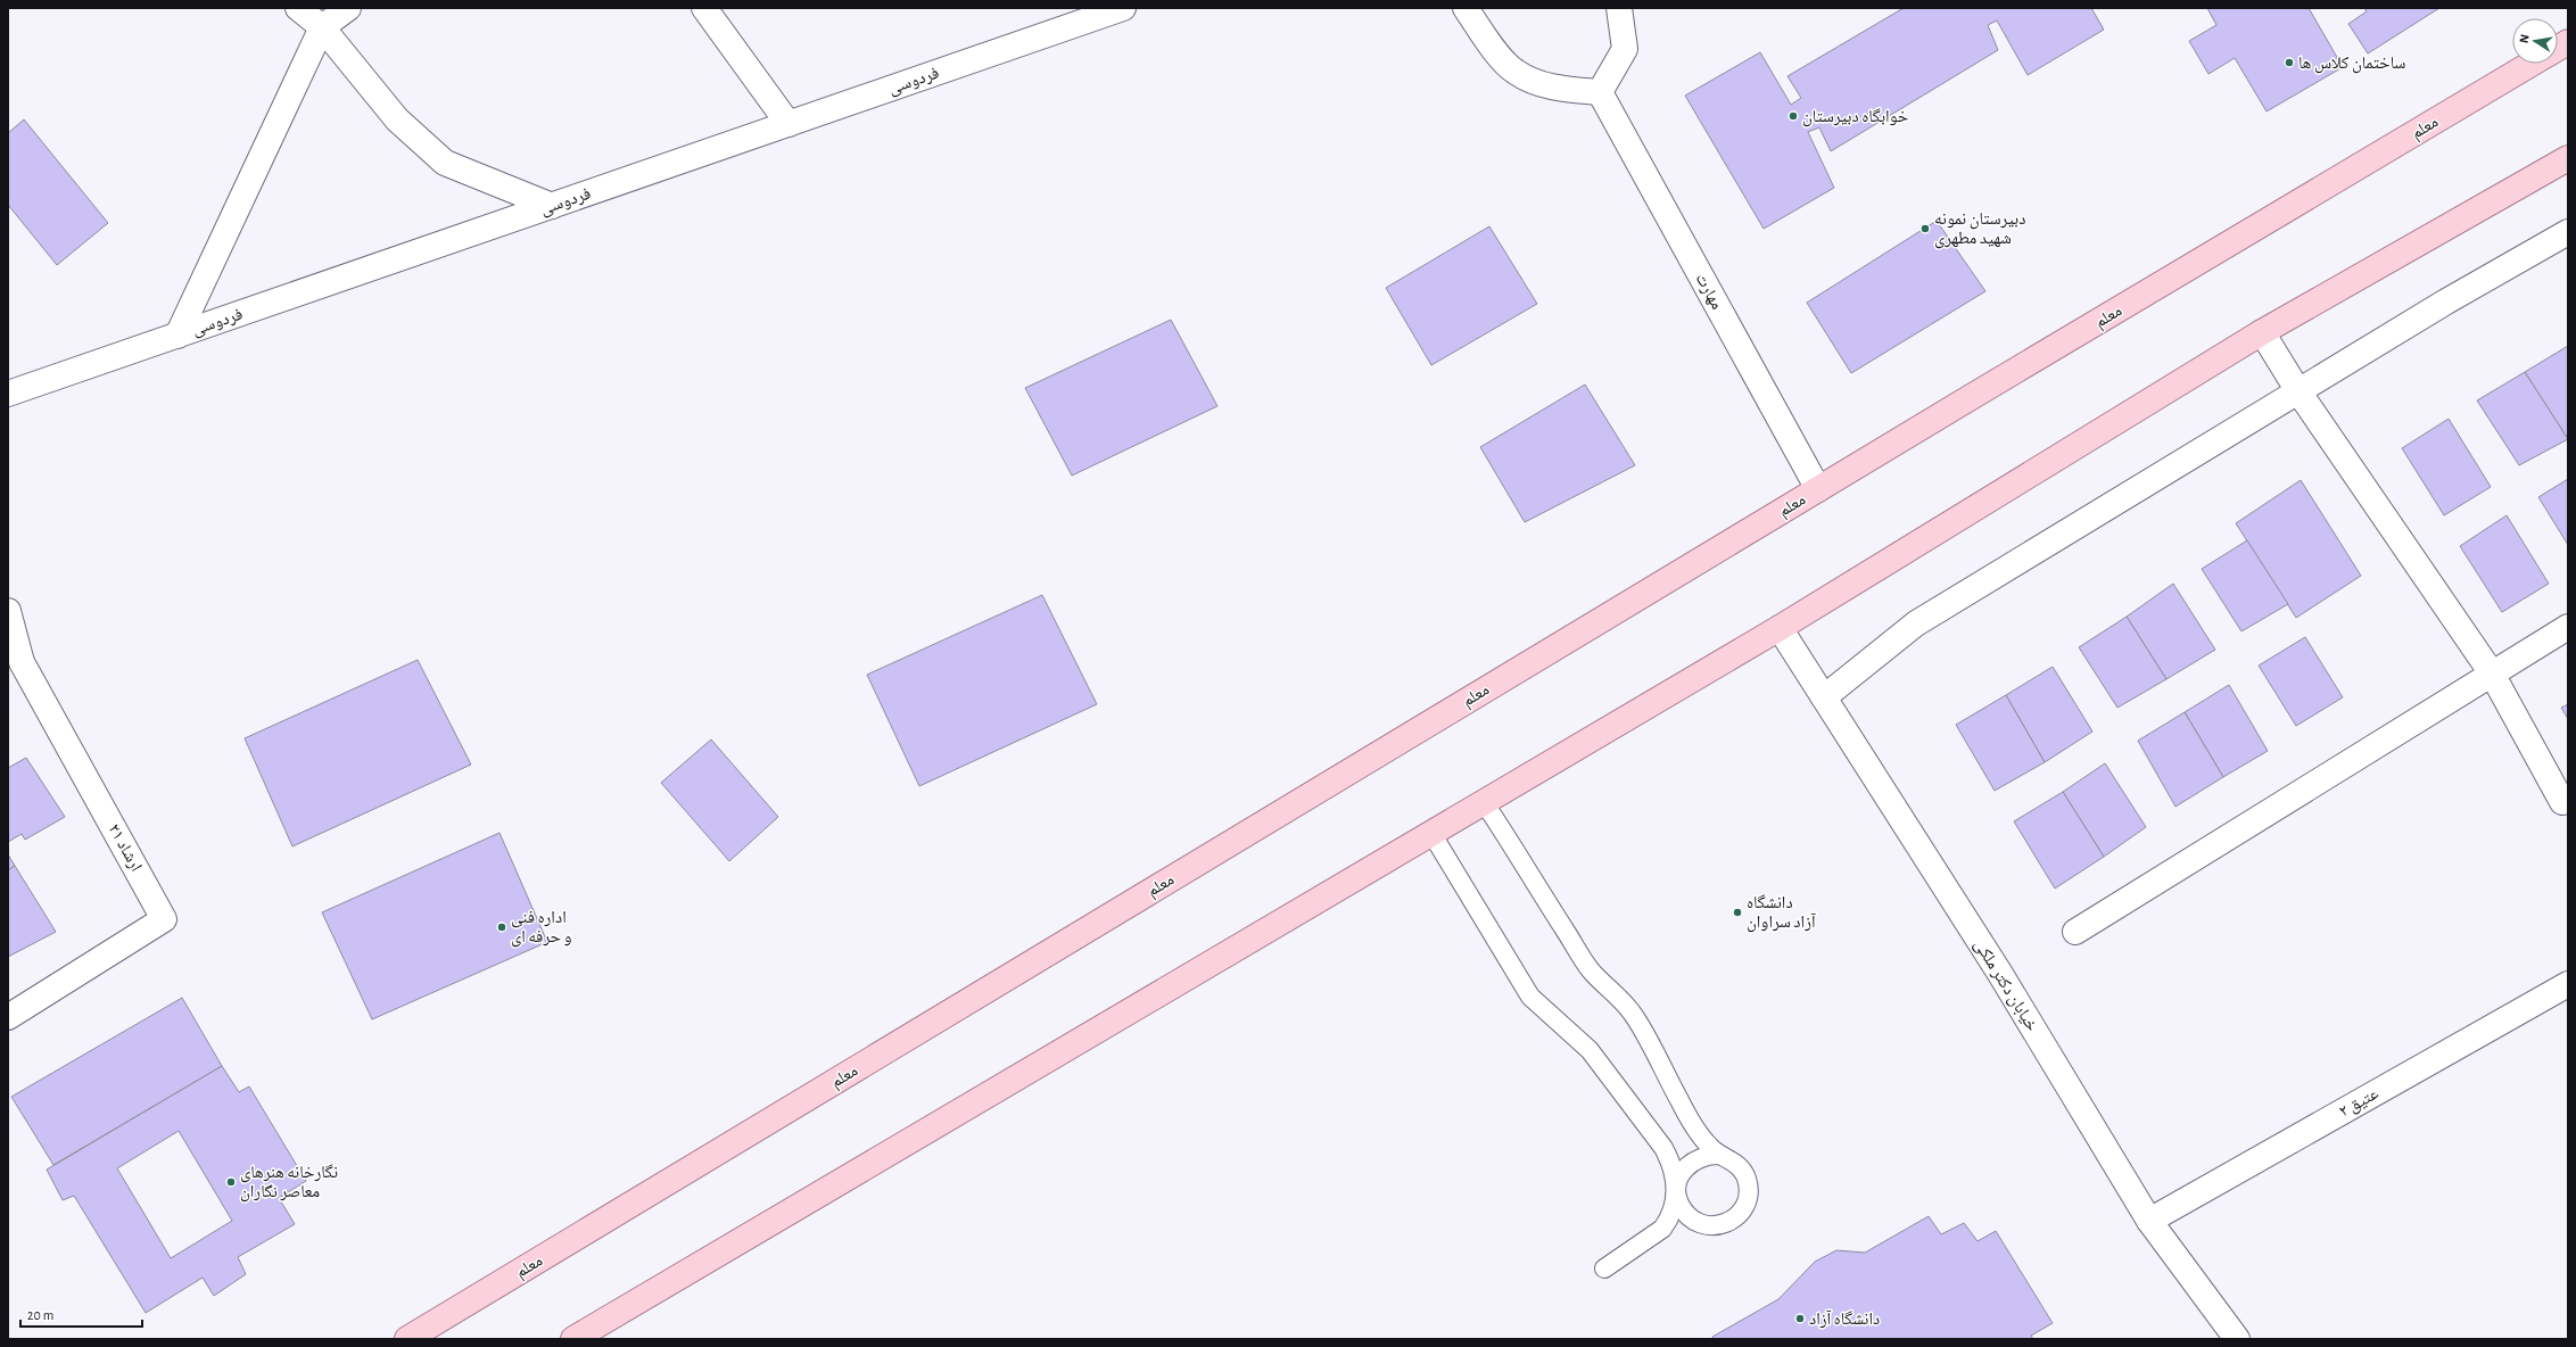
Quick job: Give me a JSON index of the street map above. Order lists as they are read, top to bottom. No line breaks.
{"streets":{"main road":["معلم"],"street":["فردوسی","مهارت","ارشاد ۲۱","خیابان دکتر ملکی","عتیق ۲"]},"crossings":[["معلم","مهارت"],["خیابان دکتر ملکی","عتیق ۲"]],"places":["ساختمان کلاس ها","خوابگاه دبیرستان","دبیرستان نمونه شهید مطهری","دانشگاه آزاد سراوان","اداره فنی و حرفه ای","نگارخانه هنرهای معاصر نگاران","دانشگاه آزاد"],"scale_bar":"20 m","north":"left"}
